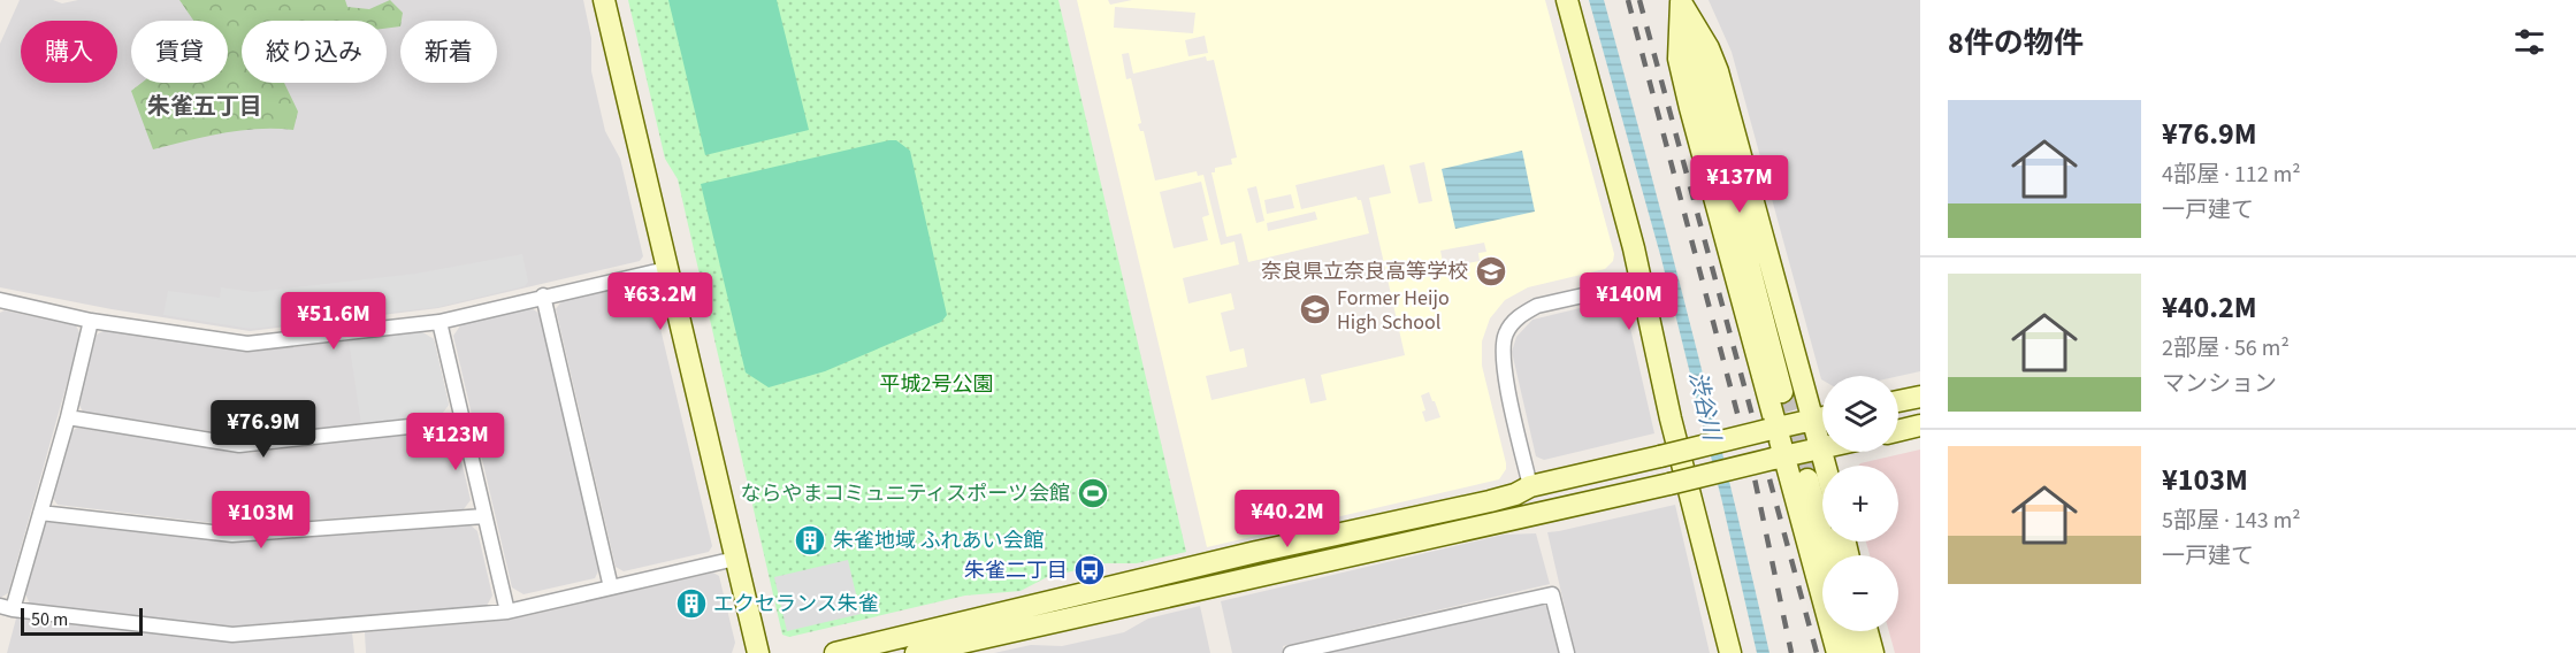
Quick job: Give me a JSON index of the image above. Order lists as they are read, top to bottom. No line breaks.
{"districts":["朱雀五丁目"],"water":["渋谷川"],"parks":["平城2号公園"],"places":{"school or university":["奈良県立奈良高等学校","Former Heijo High School"],"sports":["ならやまコミュニティスポーツ会館"],"building":["朱雀地域 ふれあい会館","エクセランス朱雀"],"bus stop":["朱雀二丁目"]},"scale_bar":"50 m","page":{"heading":"8件の物件","chip":["購入","賃貸","絞り込み","新着"],"list":[{"name":"¥76.9M","note":"4部屋 · 112 m² · 一戸建て"},{"name":"¥40.2M","note":"2部屋 · 56 m² · マンション"},{"name":"¥103M","note":"5部屋 · 143 m² · 一戸建て"}],"price":["¥137M","¥63.2M","¥140M","¥51.6M","¥76.9M","¥123M","¥40.2M","¥103M"],"map_buttons":["+","−"],"scale":"50 m"}}
